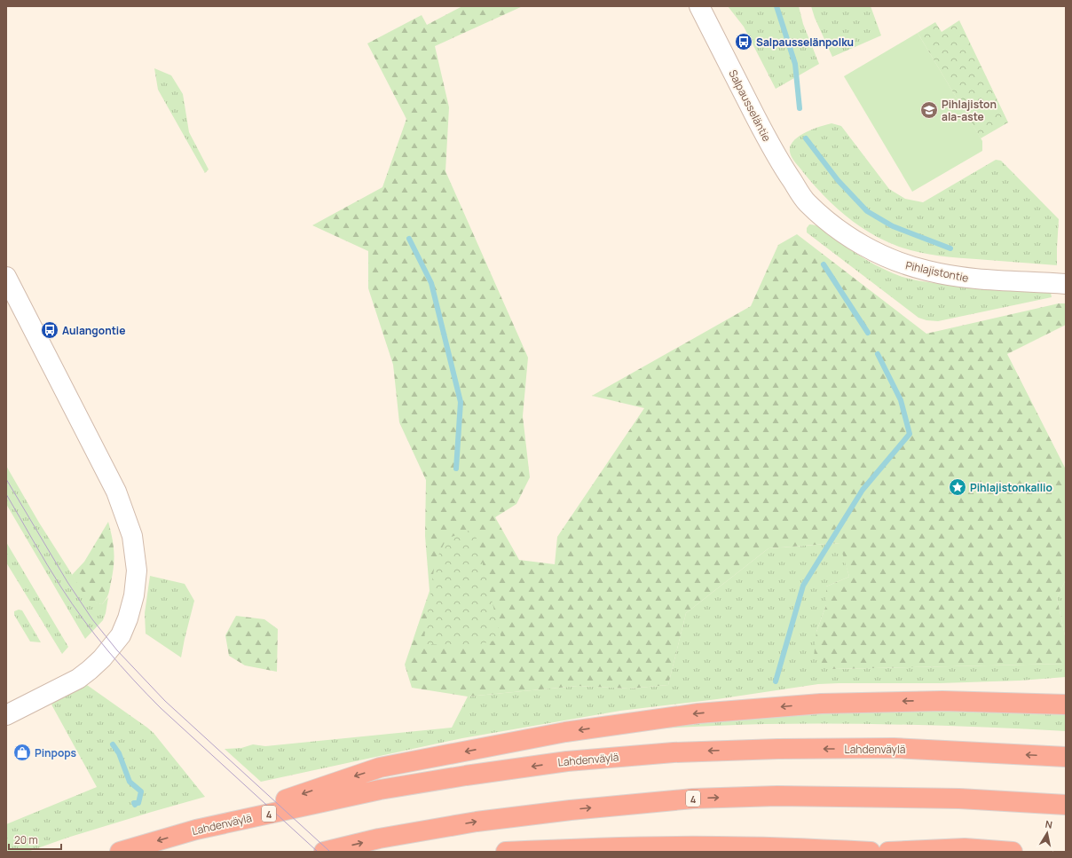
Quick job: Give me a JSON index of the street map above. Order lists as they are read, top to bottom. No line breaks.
{"streets":{"highway":["Lahdenväylä","4"],"street":["Salpausseläntie","Pihlajistontie"]},"crossings":[["Salpausseläntie","Pihlajistontie"]],"places":{"bus stop":["Salpausselänpolku","Aulangontie"],"school or university":["Pihlajiston ala-aste"],"place":["Pihlajistonkallio"],"shop":["Pinpops"]},"scale_bar":"20 m","north":"top"}
